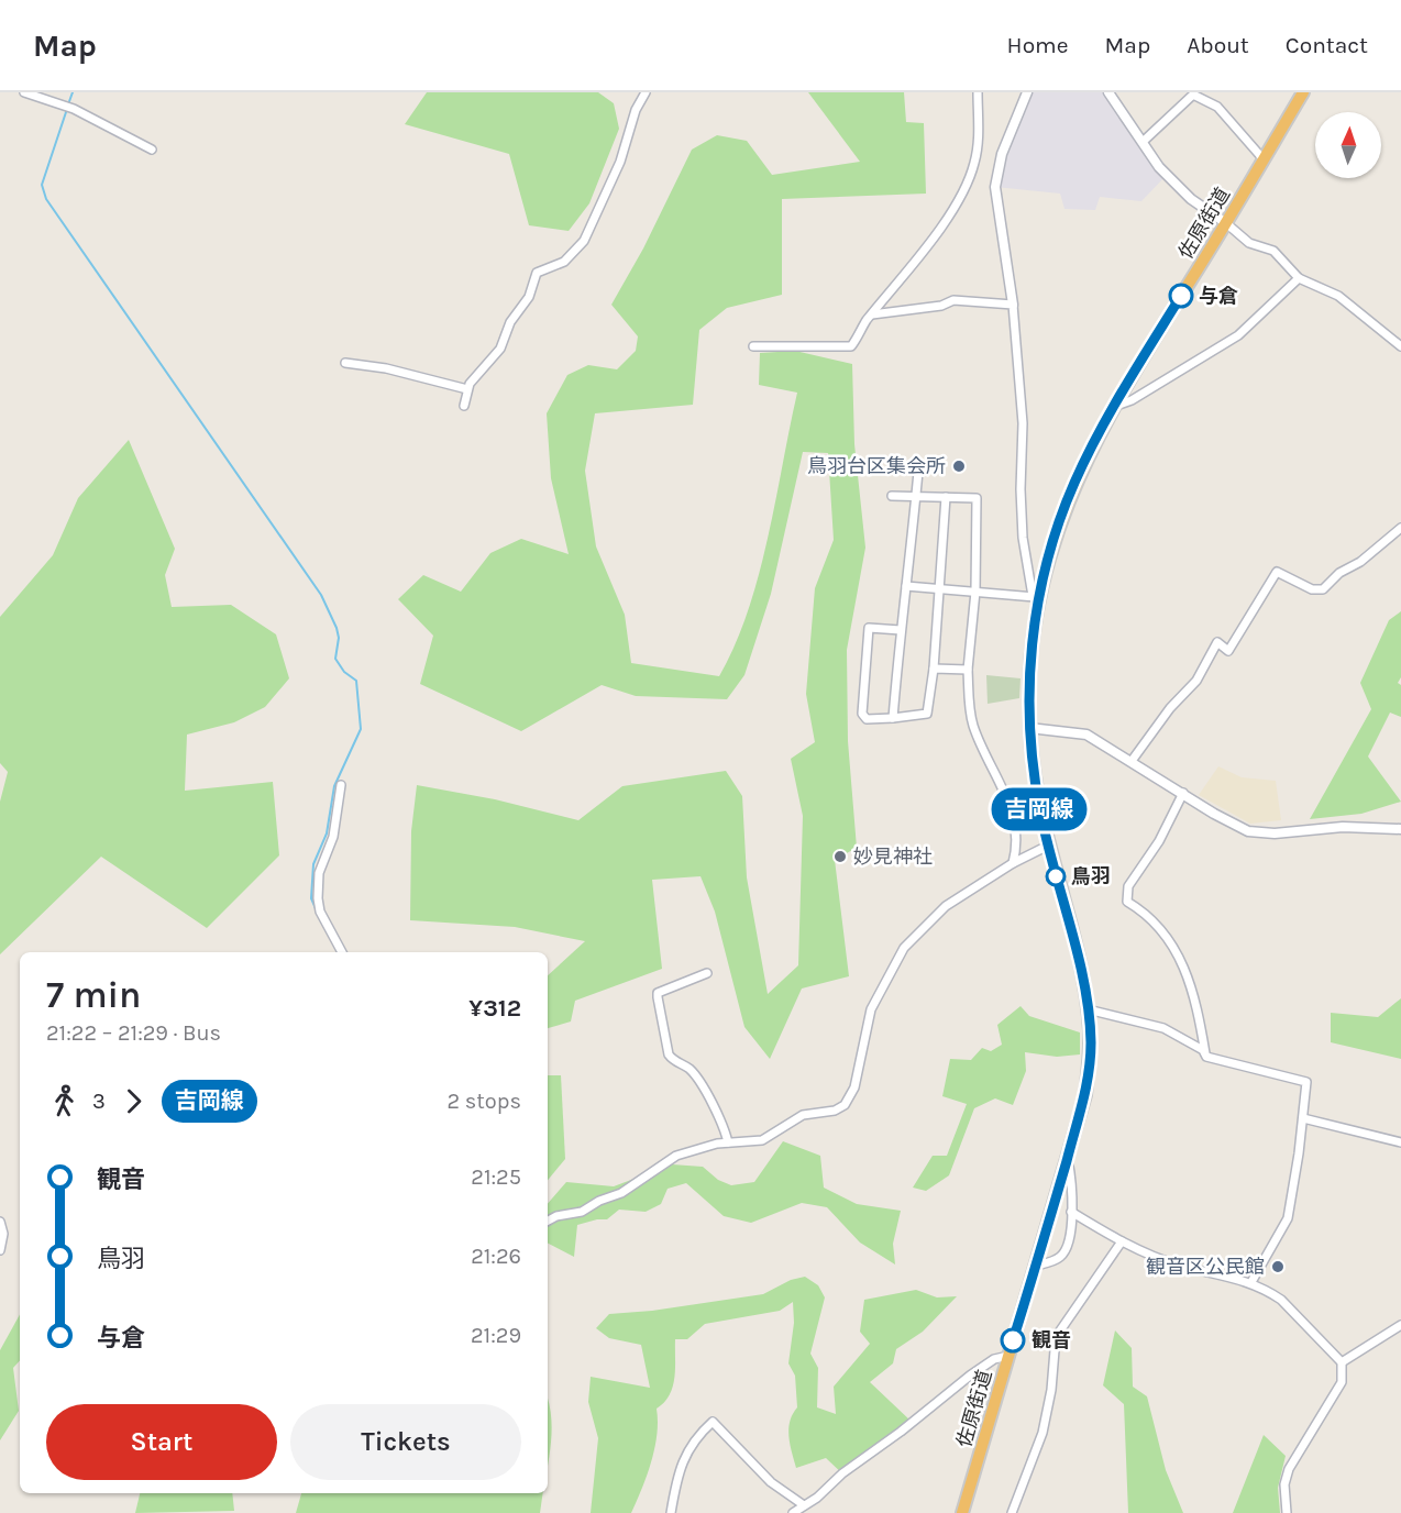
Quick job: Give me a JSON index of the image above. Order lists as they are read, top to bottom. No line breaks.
{"streets":{"highway":["佐原街道"]},"places":["与倉","鳥羽台区集会所","妙見神社","鳥羽","観音区公民館","観音"],"lines":["bus line 吉岡線"],"north":"top","page":{"header":"Map","nav":["Home","Map","About","Contact"],"on_map":"吉岡線","heading":["7 min","21:22 – 21:29 · Bus","¥312"],"legs":["3","吉岡線","2 stops"],"list":[{"name":"観音","value":"21:25"},{"name":"鳥羽","value":"21:26"},{"name":"与倉","value":"21:29"}],"buttons":["Start","Tickets"]}}
